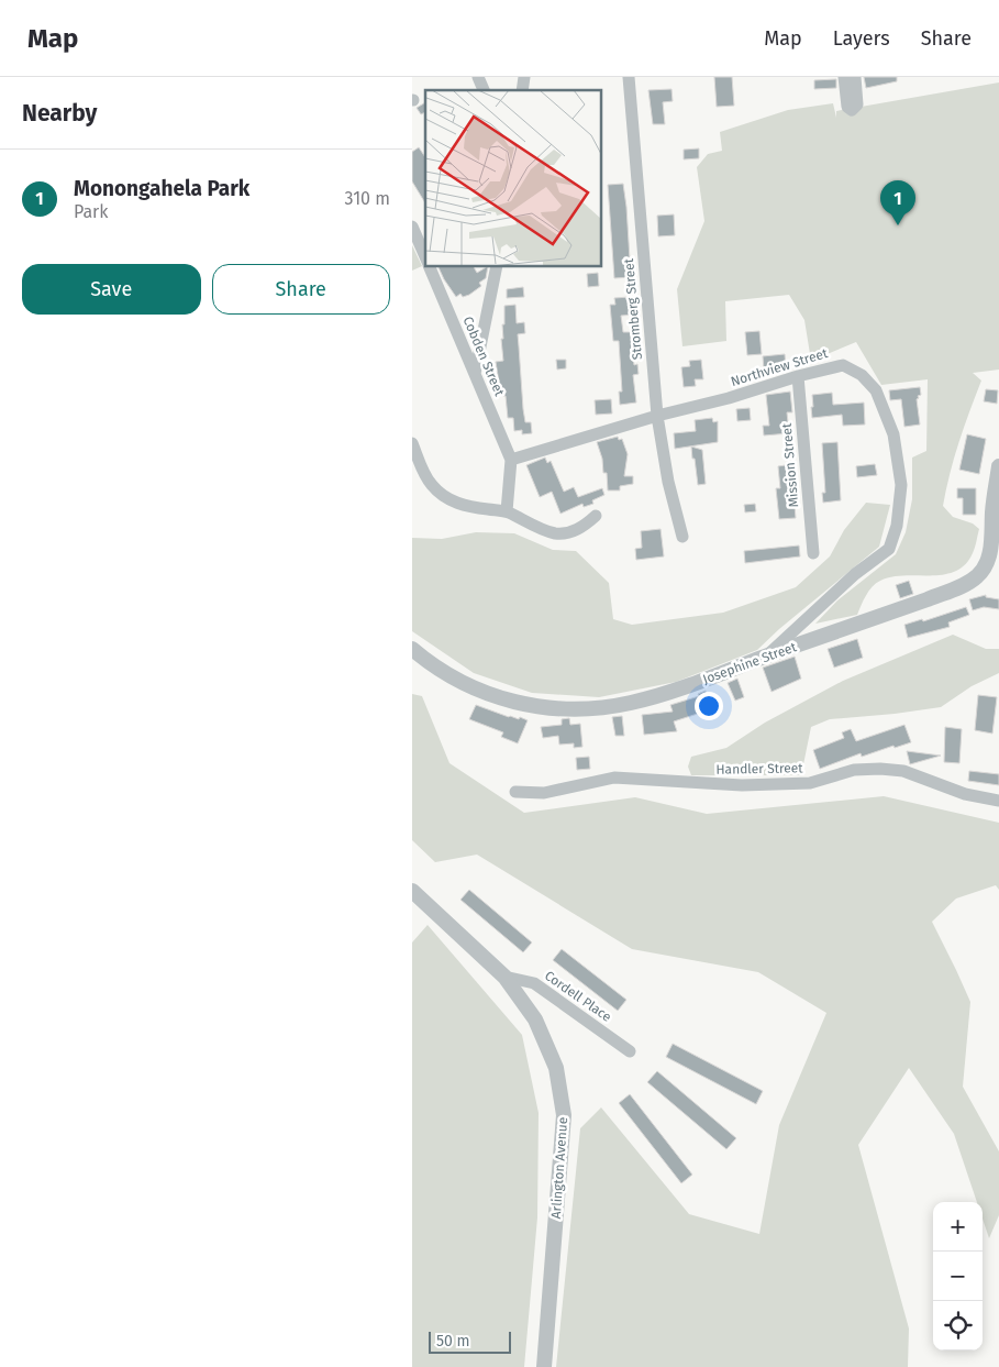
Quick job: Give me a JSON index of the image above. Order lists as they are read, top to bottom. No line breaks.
{"streets":{"street":["Stromberg Street","Cobden Street","Northview Street","Mission Street","Josephine Street","Handler Street","Cordell Place","Arlington Avenue"]},"crossings":[["Stromberg Street","Northview Street"],["Cobden Street","Northview Street"],["Northview Street","Mission Street"],["Northview Street","Josephine Street"],["Cordell Place","Arlington Avenue"]],"scale_bar":"50 m","page":{"header":"Map","nav":["Map","Layers","Share"],"heading":"Nearby","list":[{"mark":"1","name":"Monongahela Park","note":"Park","value":"310 m"}],"pins":"1","buttons":["Save","Share"],"map_buttons":["+","−"],"scale":"50 m"}}
